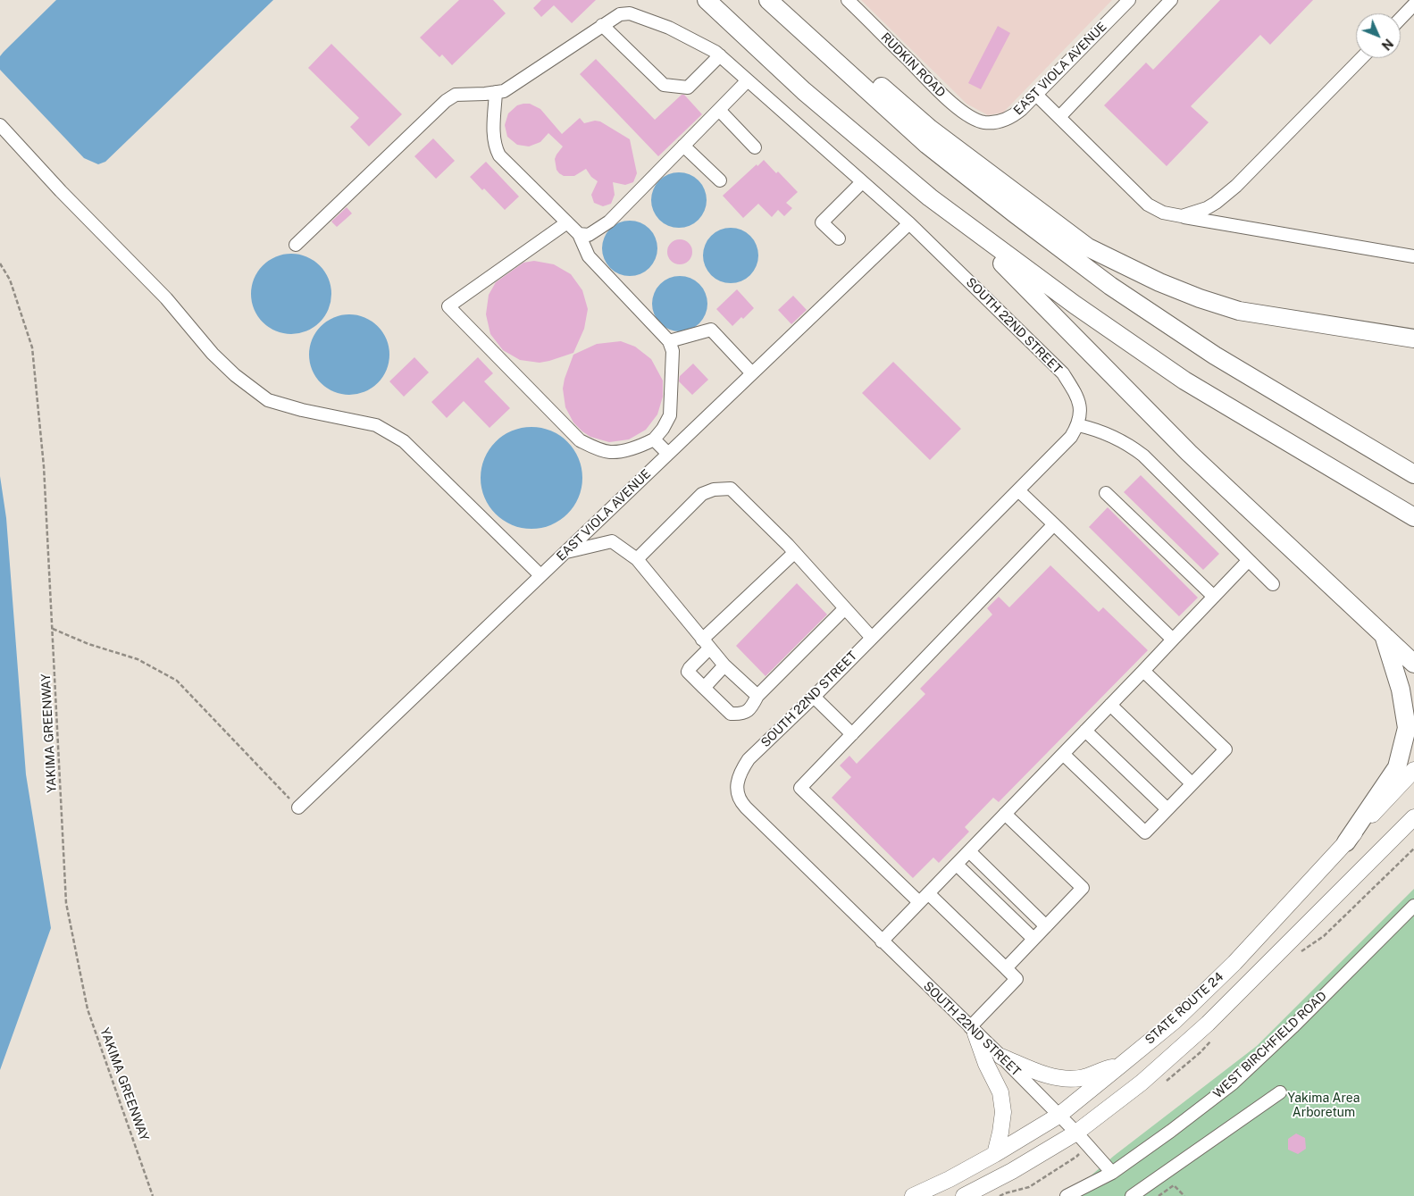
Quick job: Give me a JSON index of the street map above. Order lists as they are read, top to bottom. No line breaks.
{"streets":{"main road":["STATE ROUTE 24"],"street":["RUDKIN ROAD","EAST VIOLA AVENUE","SOUTH 22ND STREET","WEST BIRCHFIELD ROAD"],"path":["YAKIMA GREENWAY"]},"crossings":[["RUDKIN ROAD","EAST VIOLA AVENUE"],["EAST VIOLA AVENUE","SOUTH 22ND STREET"],["SOUTH 22ND STREET","STATE ROUTE 24"],["SOUTH 22ND STREET","WEST BIRCHFIELD ROAD"]],"parks":["Yakima Area Arboretum"],"north":"bottom right"}
